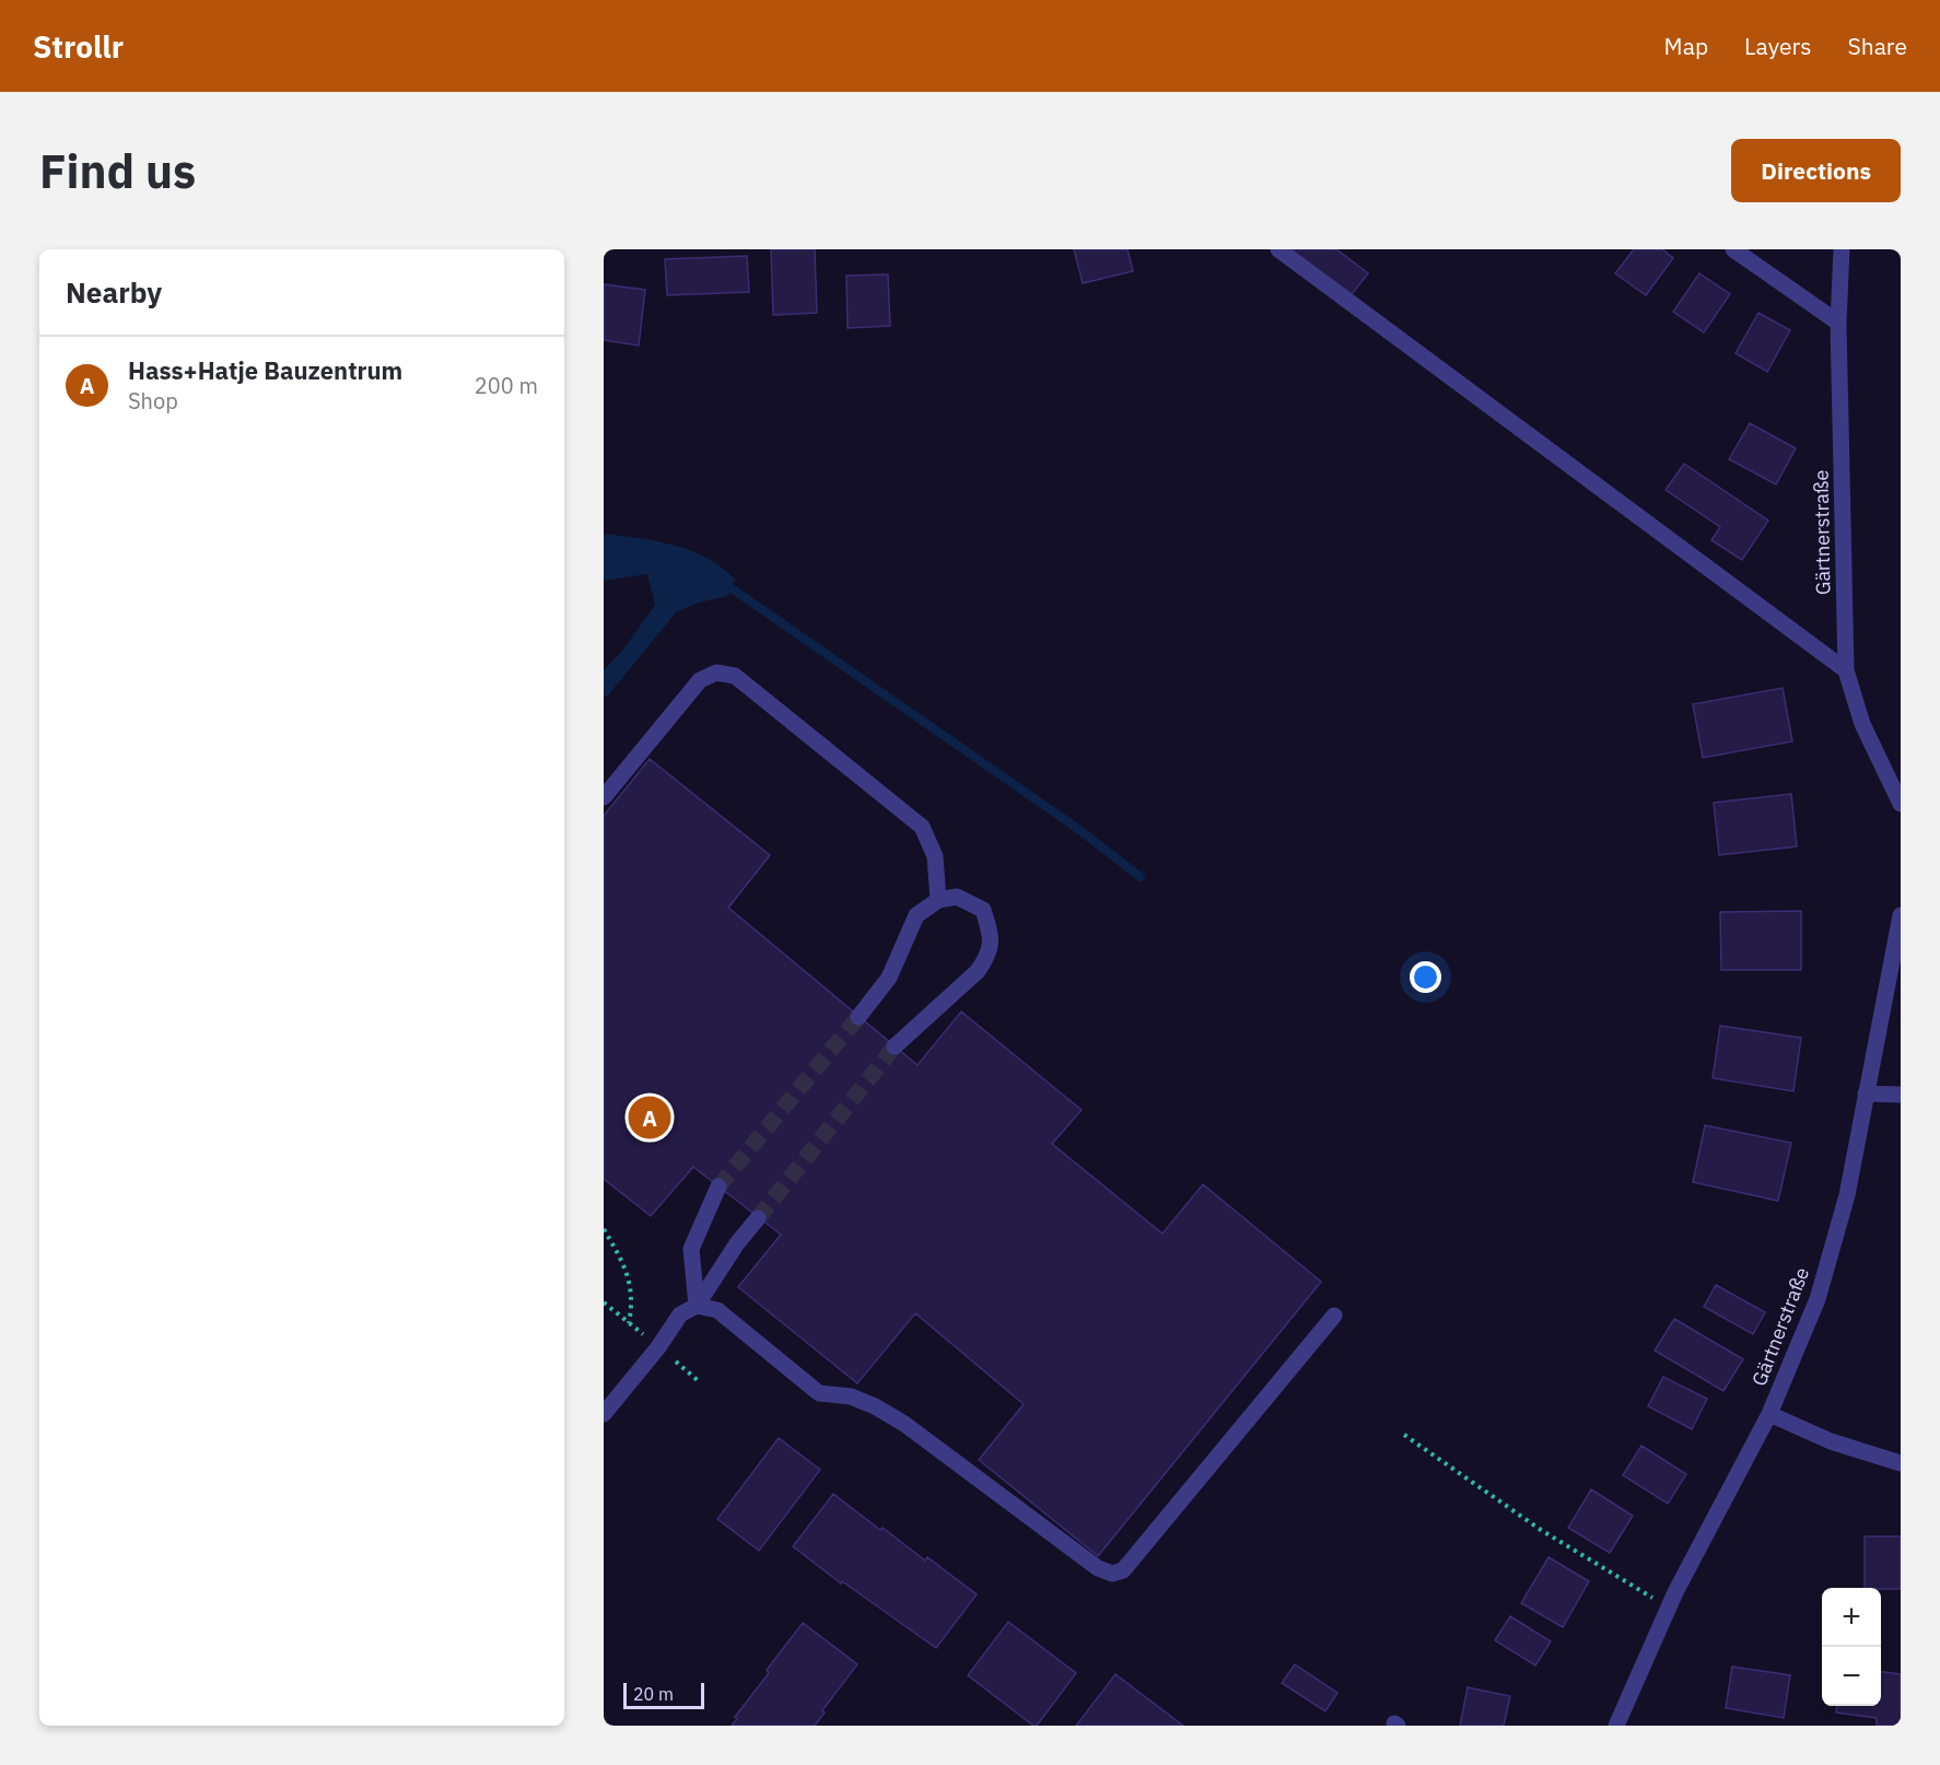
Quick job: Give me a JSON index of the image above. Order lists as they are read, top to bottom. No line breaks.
{"streets":{"street":["Gärtnerstraße"]},"scale_bar":"20 m","page":{"header":"Strollr","nav":["Map","Layers","Share"],"buttons":"Directions","title":"Find us","heading":"Nearby","list":[{"mark":"A","name":"Hass+Hatje Bauzentrum","note":"Shop","value":"200 m"}],"pins":"A","map_buttons":["+","−"],"scale":"20 m"}}
